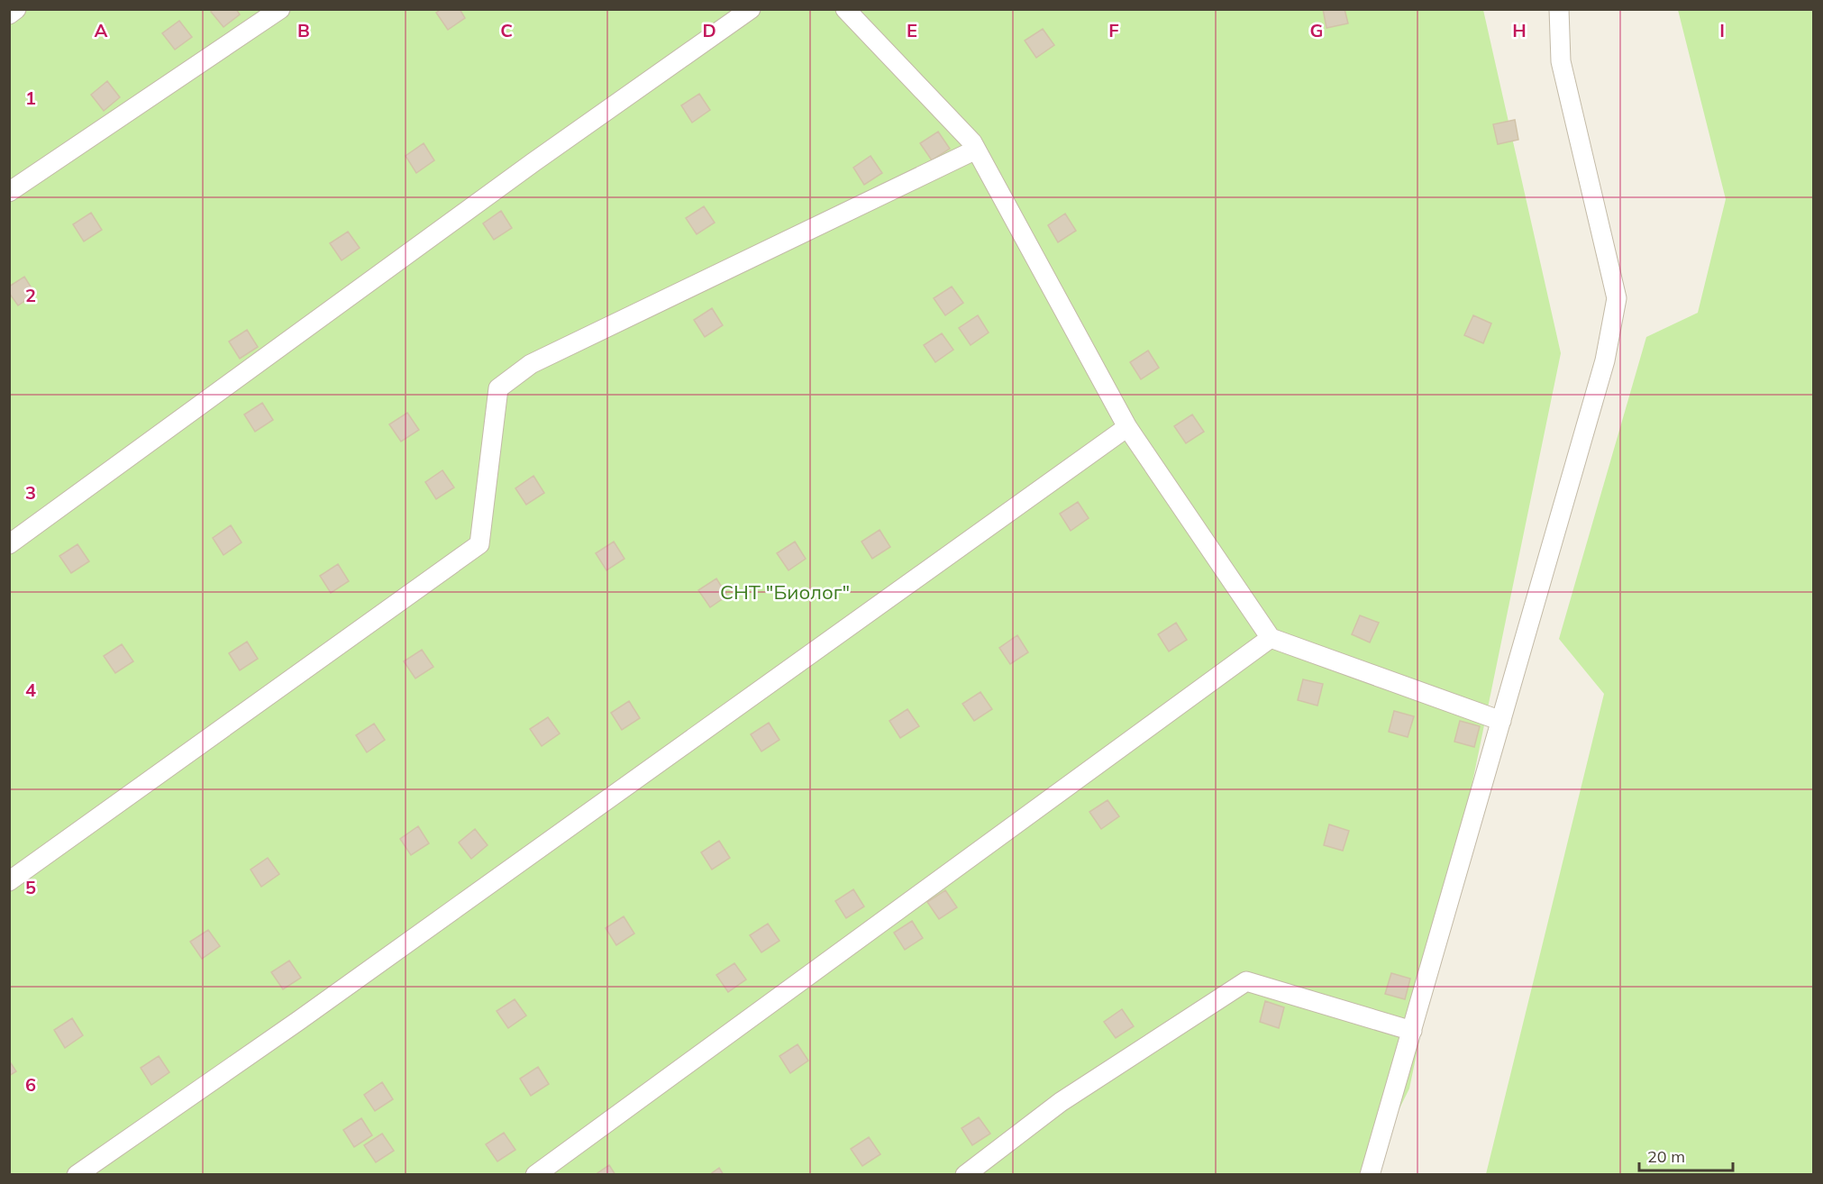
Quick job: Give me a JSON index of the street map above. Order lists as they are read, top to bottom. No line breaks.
{"parks":["СНТ \"Биолог\""],"scale_bar":"20 m","grid":{"columns":["A","B","C","D","E","F","G","H","I"],"rows":["1","2","3","4","5","6"]}}
